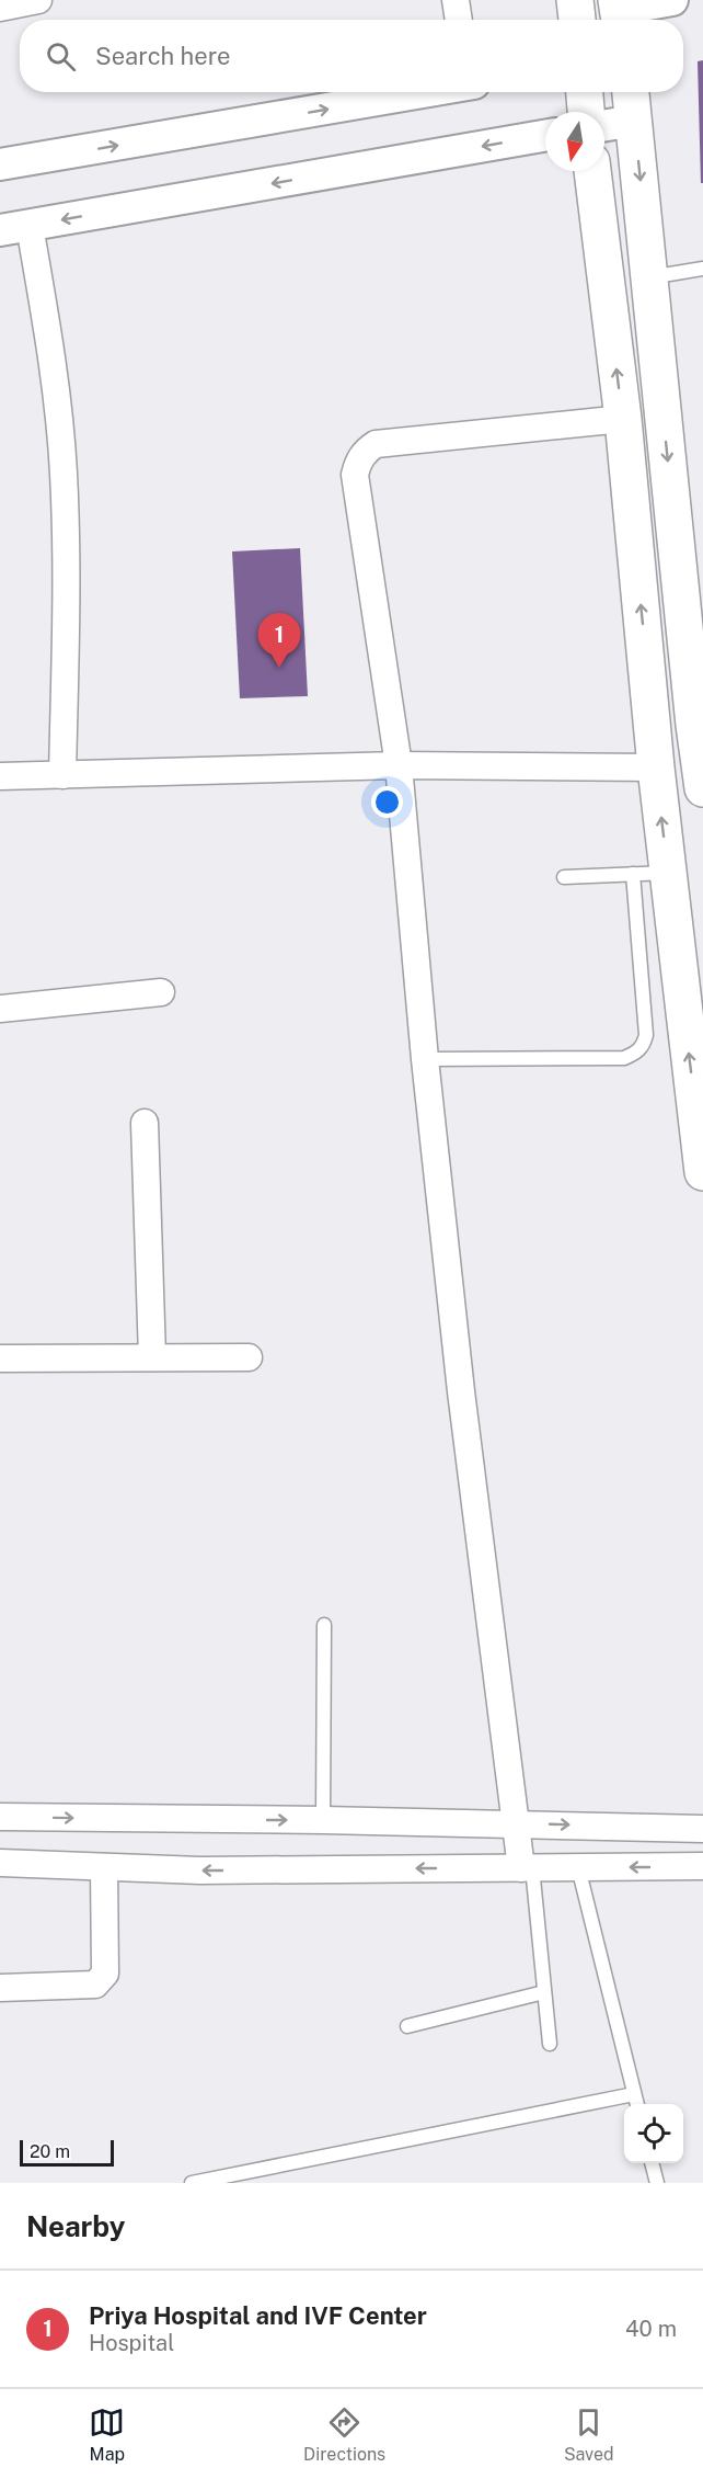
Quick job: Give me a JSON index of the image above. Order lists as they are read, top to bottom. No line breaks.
{"scale_bar":"20 m","north":"bottom","page":{"search":"Search here","pins":"1","scale":"20 m","heading":"Nearby","list":[{"mark":"1","name":"Priya Hospital and IVF Center","note":"Hospital","value":"40 m"}],"nav":["Map","Directions","Saved"]}}
